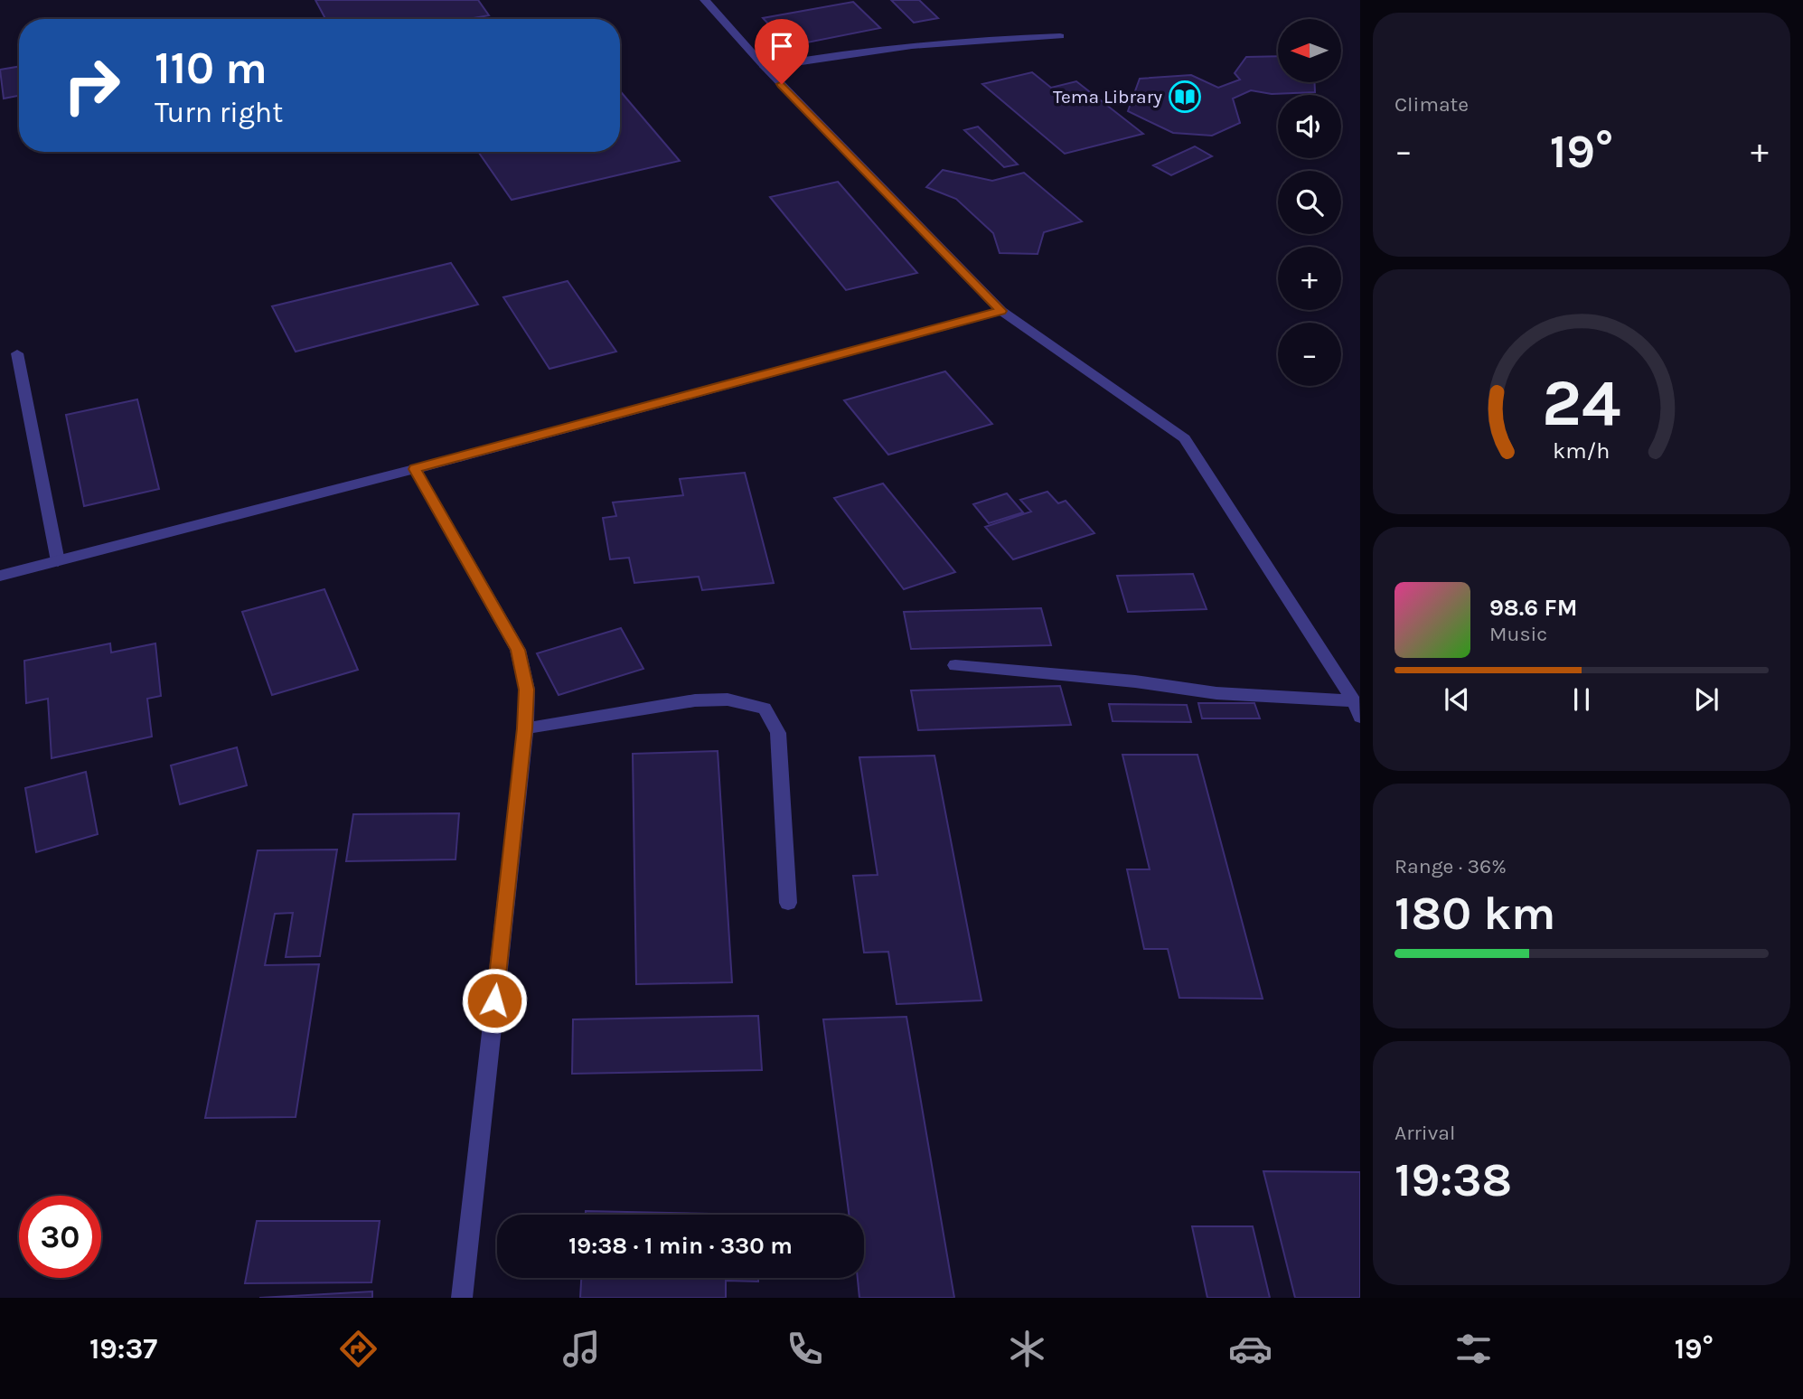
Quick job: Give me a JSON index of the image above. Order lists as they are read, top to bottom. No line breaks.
{"places":{"library":["Tema Library"]},"north":"left","page":{"tile":["Climate",["Range · 36%","180 km"],["Arrival","19:38"]],"map_buttons":["+","−"],"turn":["110 m","Turn right"],"heat":["−","19°","+"],"song":["98.6 FM","Music"],"limit":"30","trip":"19:38 · 1 min · 330 m","tabs":["19:37","19°"],"gauge":["24","km/h"]}}
